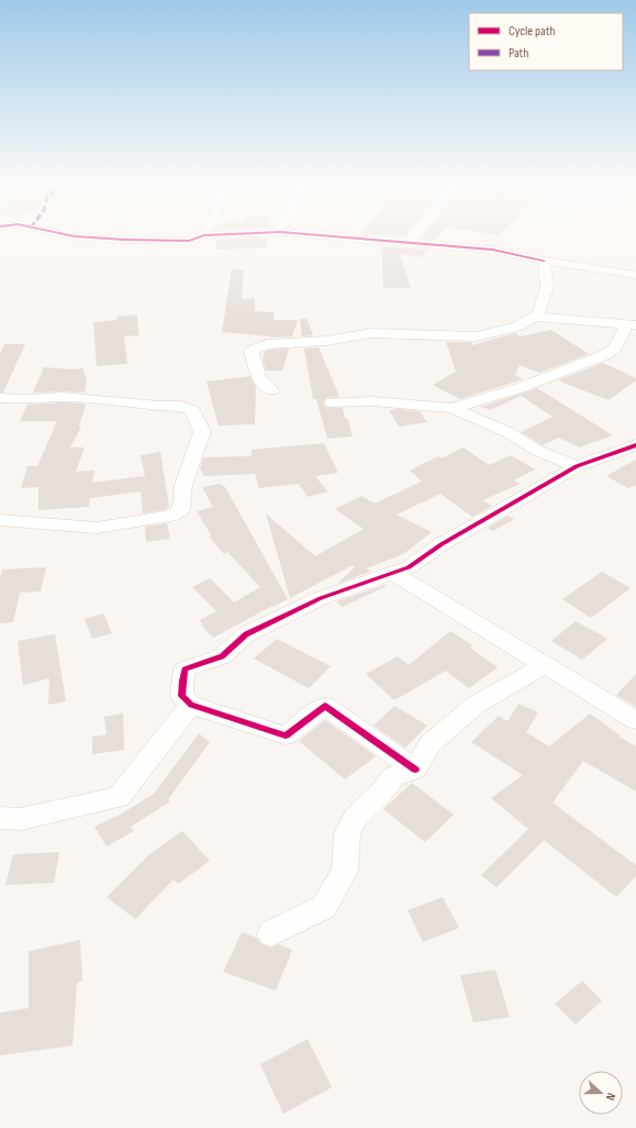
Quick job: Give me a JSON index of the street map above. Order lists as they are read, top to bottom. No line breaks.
{"legend":["Cycle path","Path"],"north":"right"}
